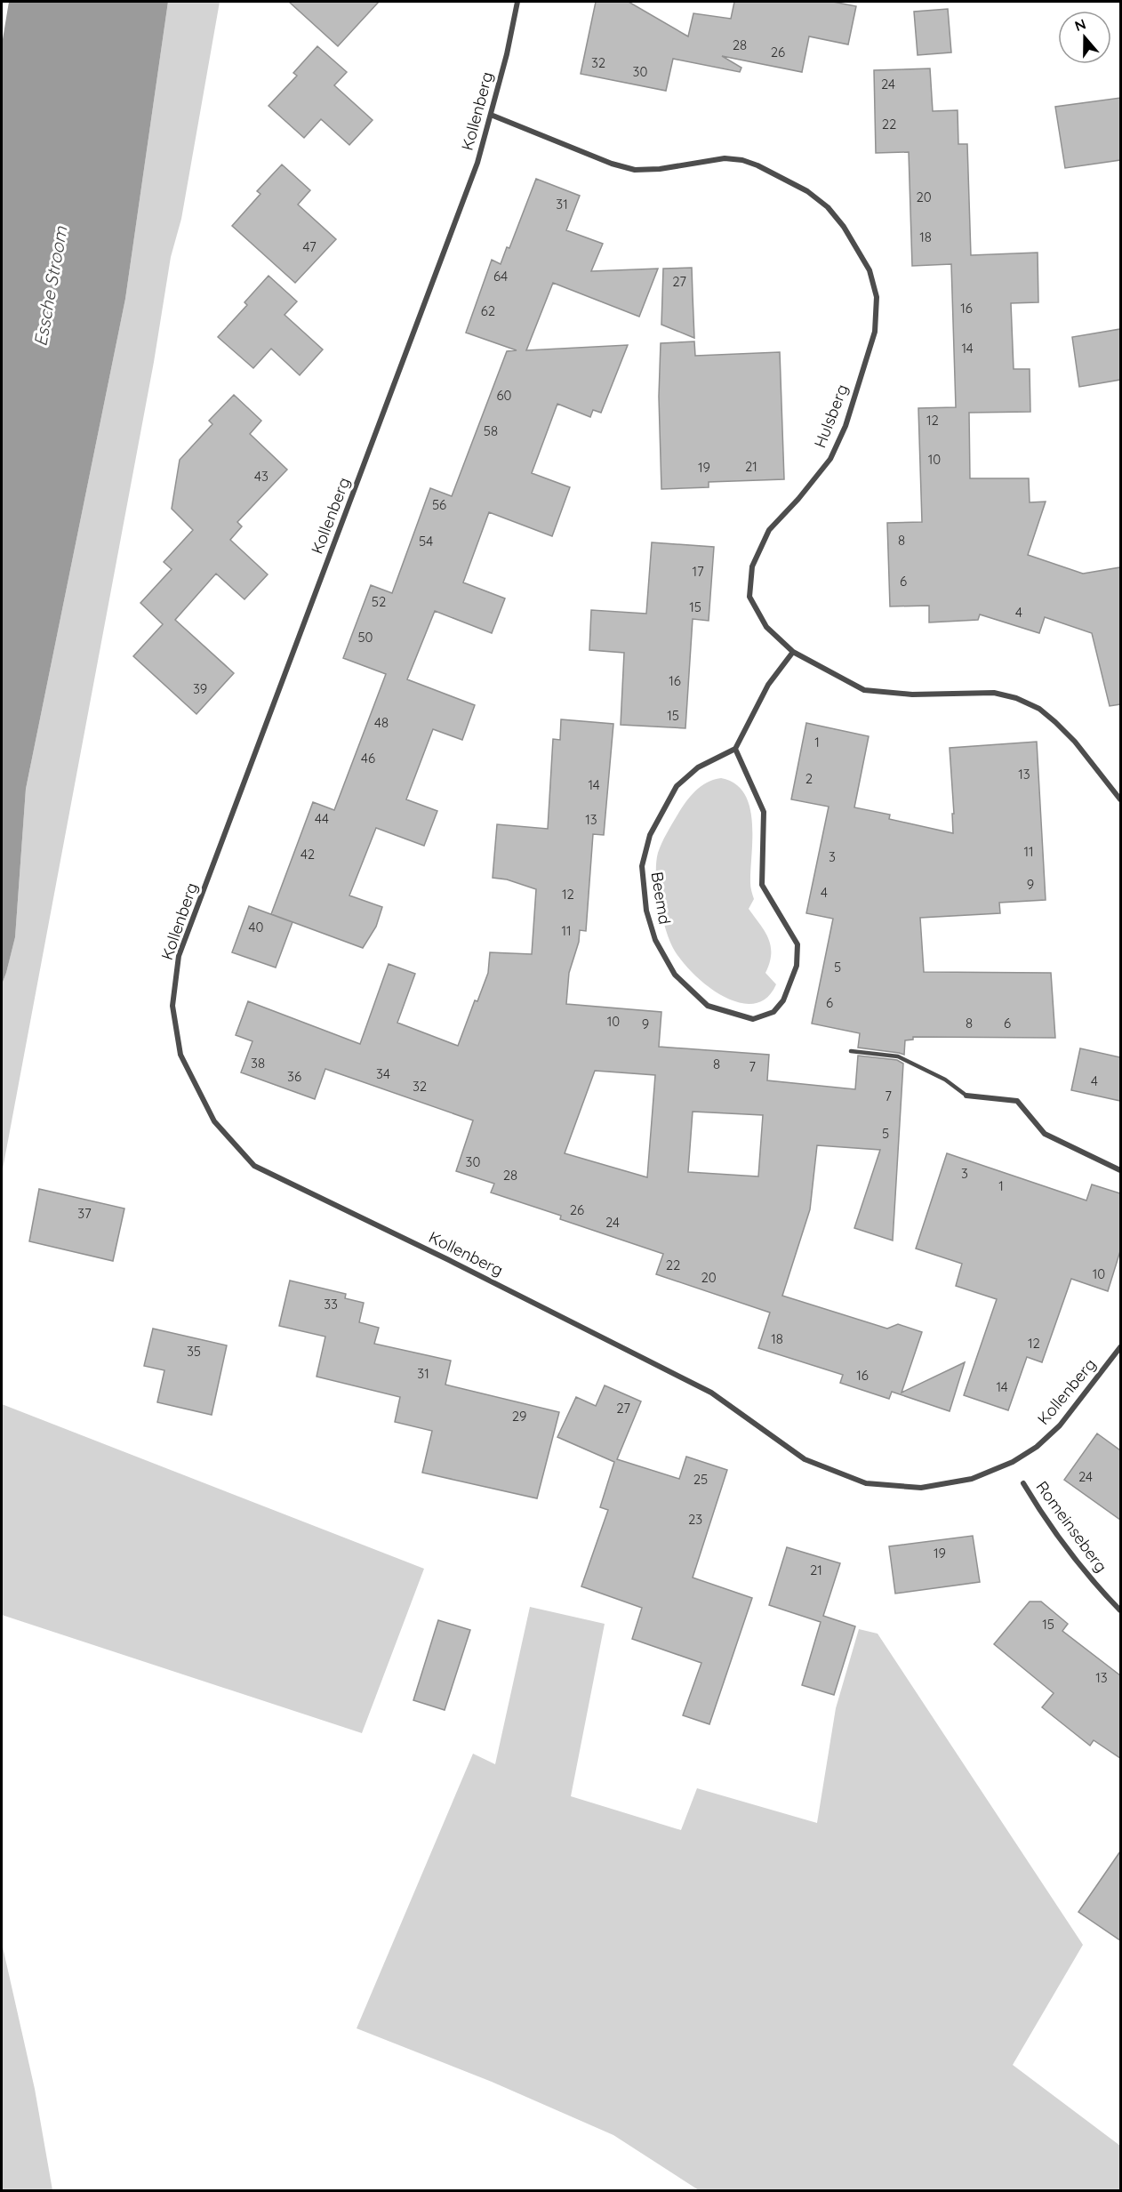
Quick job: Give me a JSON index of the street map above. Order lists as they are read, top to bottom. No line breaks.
{"streets":{"street":["Kollenberg","Hulsberg","Beemd","Romeinseberg"]},"crossings":[["Kollenberg","Hulsberg"]],"water":["Essche Stroom"],"house_numbers":["28","26","32","30","24","22","20","31","18","47","64","27","16","62","14","60","12","58","10","21","19","43","56","8","54","17","6","52","15","4","50","16","39","15","48","1","46","13","2","14","44","13","11","42","3","9","4","12","40","11","5","6","10","8","6","9","38","8","7","34","36","4","32","7","5","30","3","28","1","26","37","24","22","10","20","33","18","12","35","31","16","14","27","29","24","25","23","19","21","15","13"],"north":"top"}
